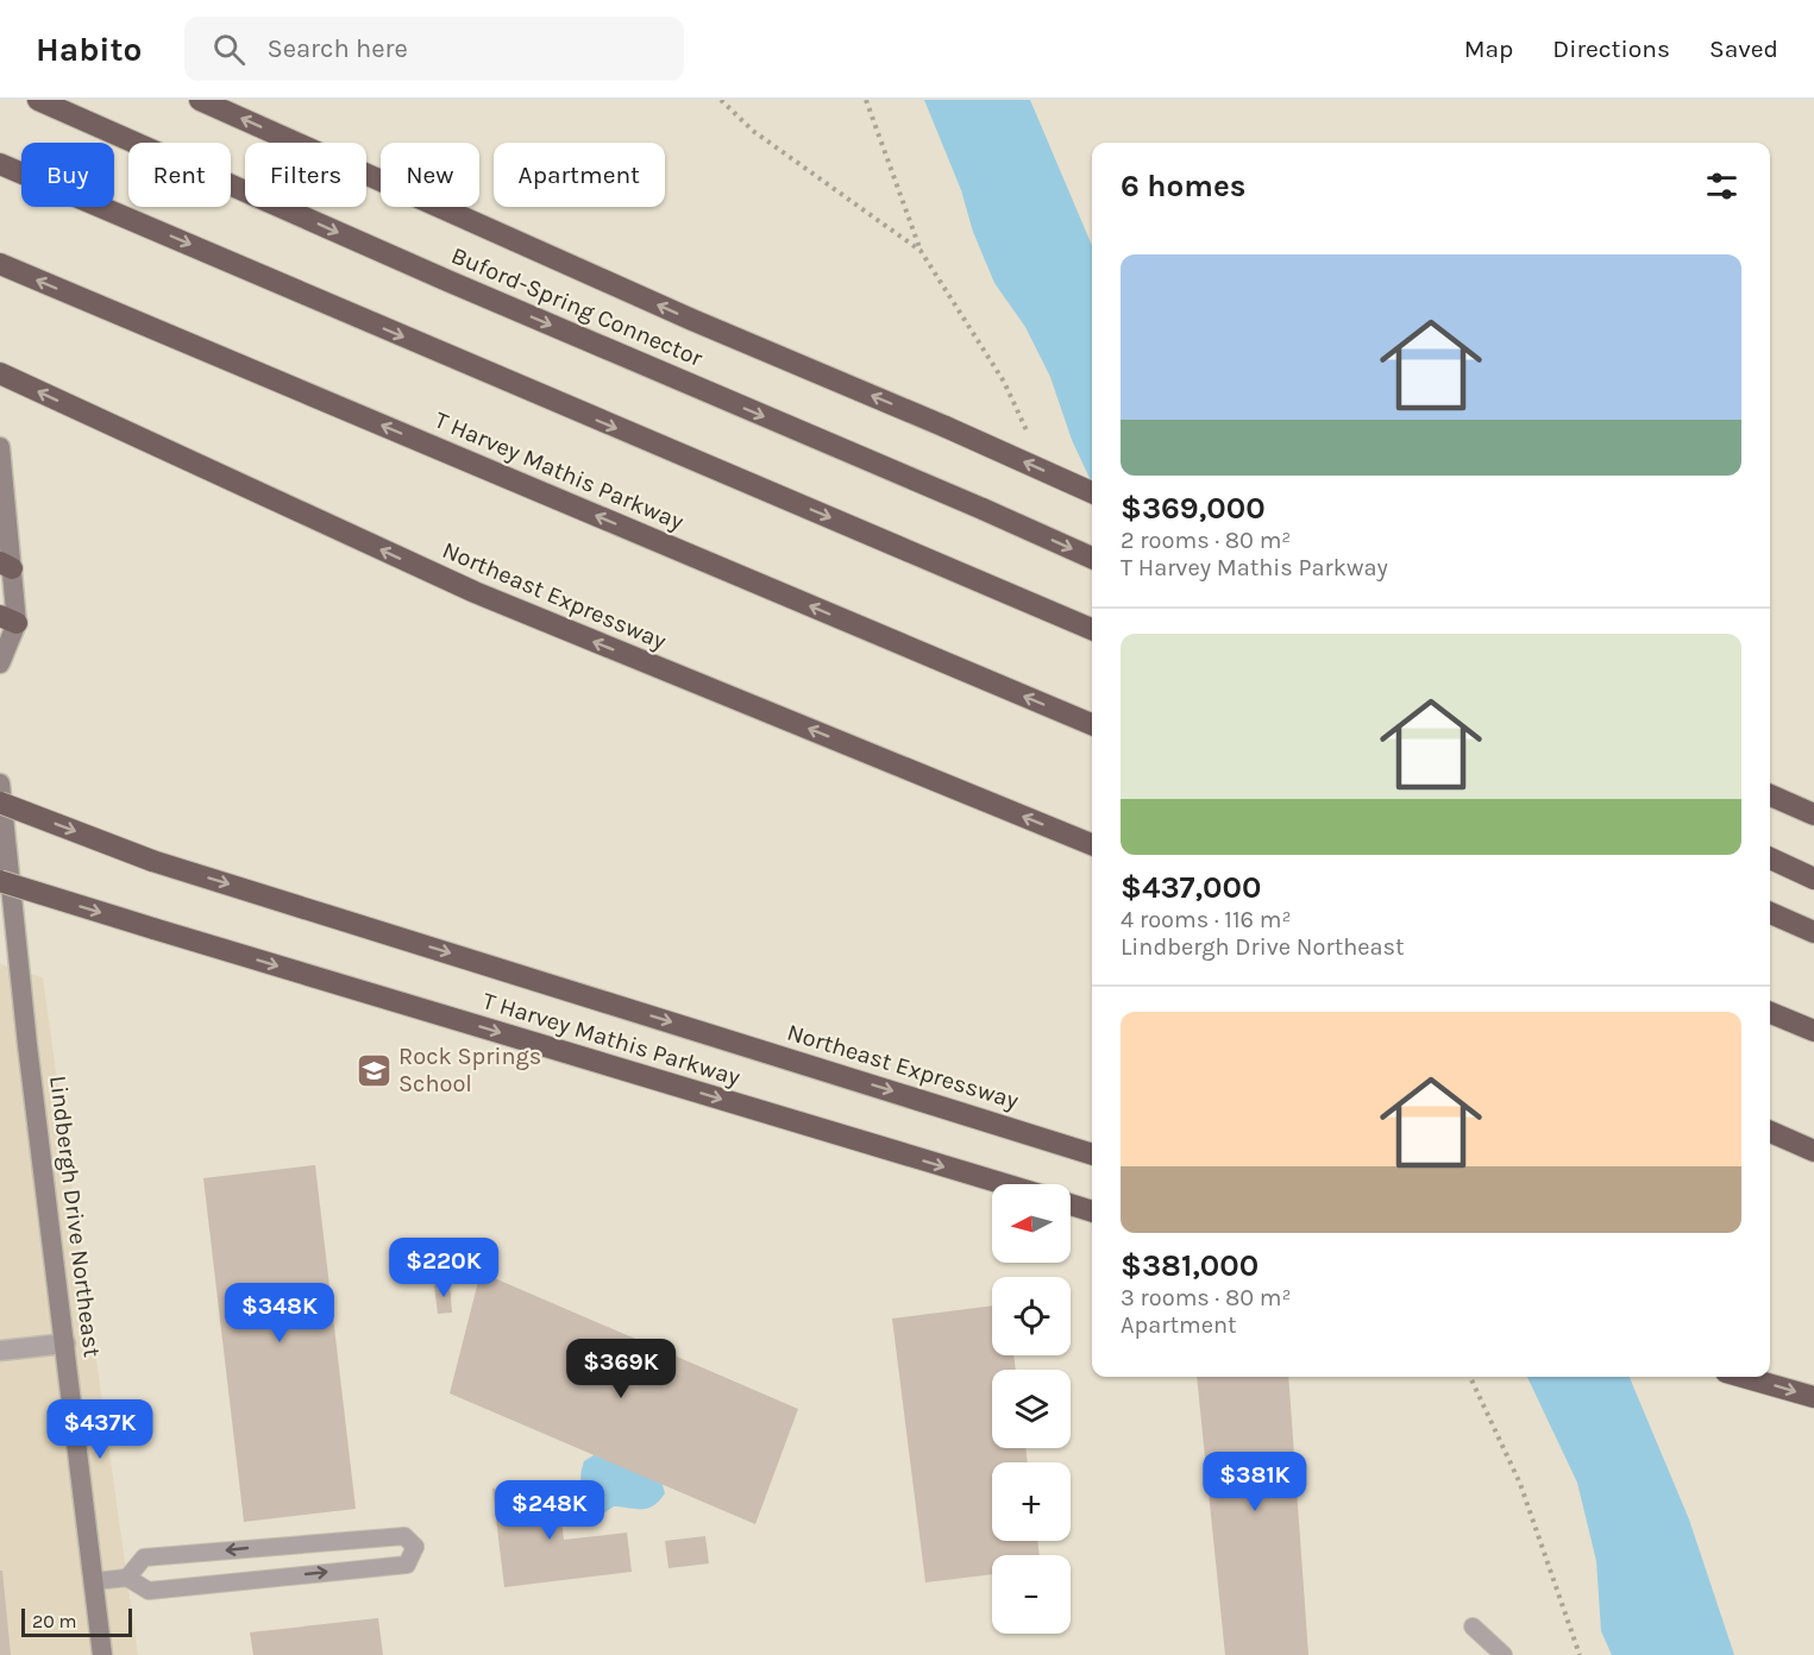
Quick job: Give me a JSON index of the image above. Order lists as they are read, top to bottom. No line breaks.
{"streets":{"highway":["Buford-Spring Connector","T Harvey Mathis Parkway","Northeast Expressway"],"main road":["Lindbergh Drive Northeast"]},"places":{"school or university":["Rock Springs School"]},"scale_bar":"20 m","north":"left","page":{"header":"Habito","search":"Search here","nav":["Map","Directions","Saved"],"chip":["Buy","Rent","Filters","New","Apartment"],"heading":"6 homes","list":[{"name":"$369,000","note":"2 rooms · 80 m² · T Harvey Mathis Parkway"},{"name":"$437,000","note":"4 rooms · 116 m² · Lindbergh Drive Northeast"},{"name":"$381,000","note":"3 rooms · 80 m² · Apartment"}],"map_buttons":["+","−"],"price":["$220K","$348K","$369K","$437K","$381K","$248K"],"scale":"20 m"}}
